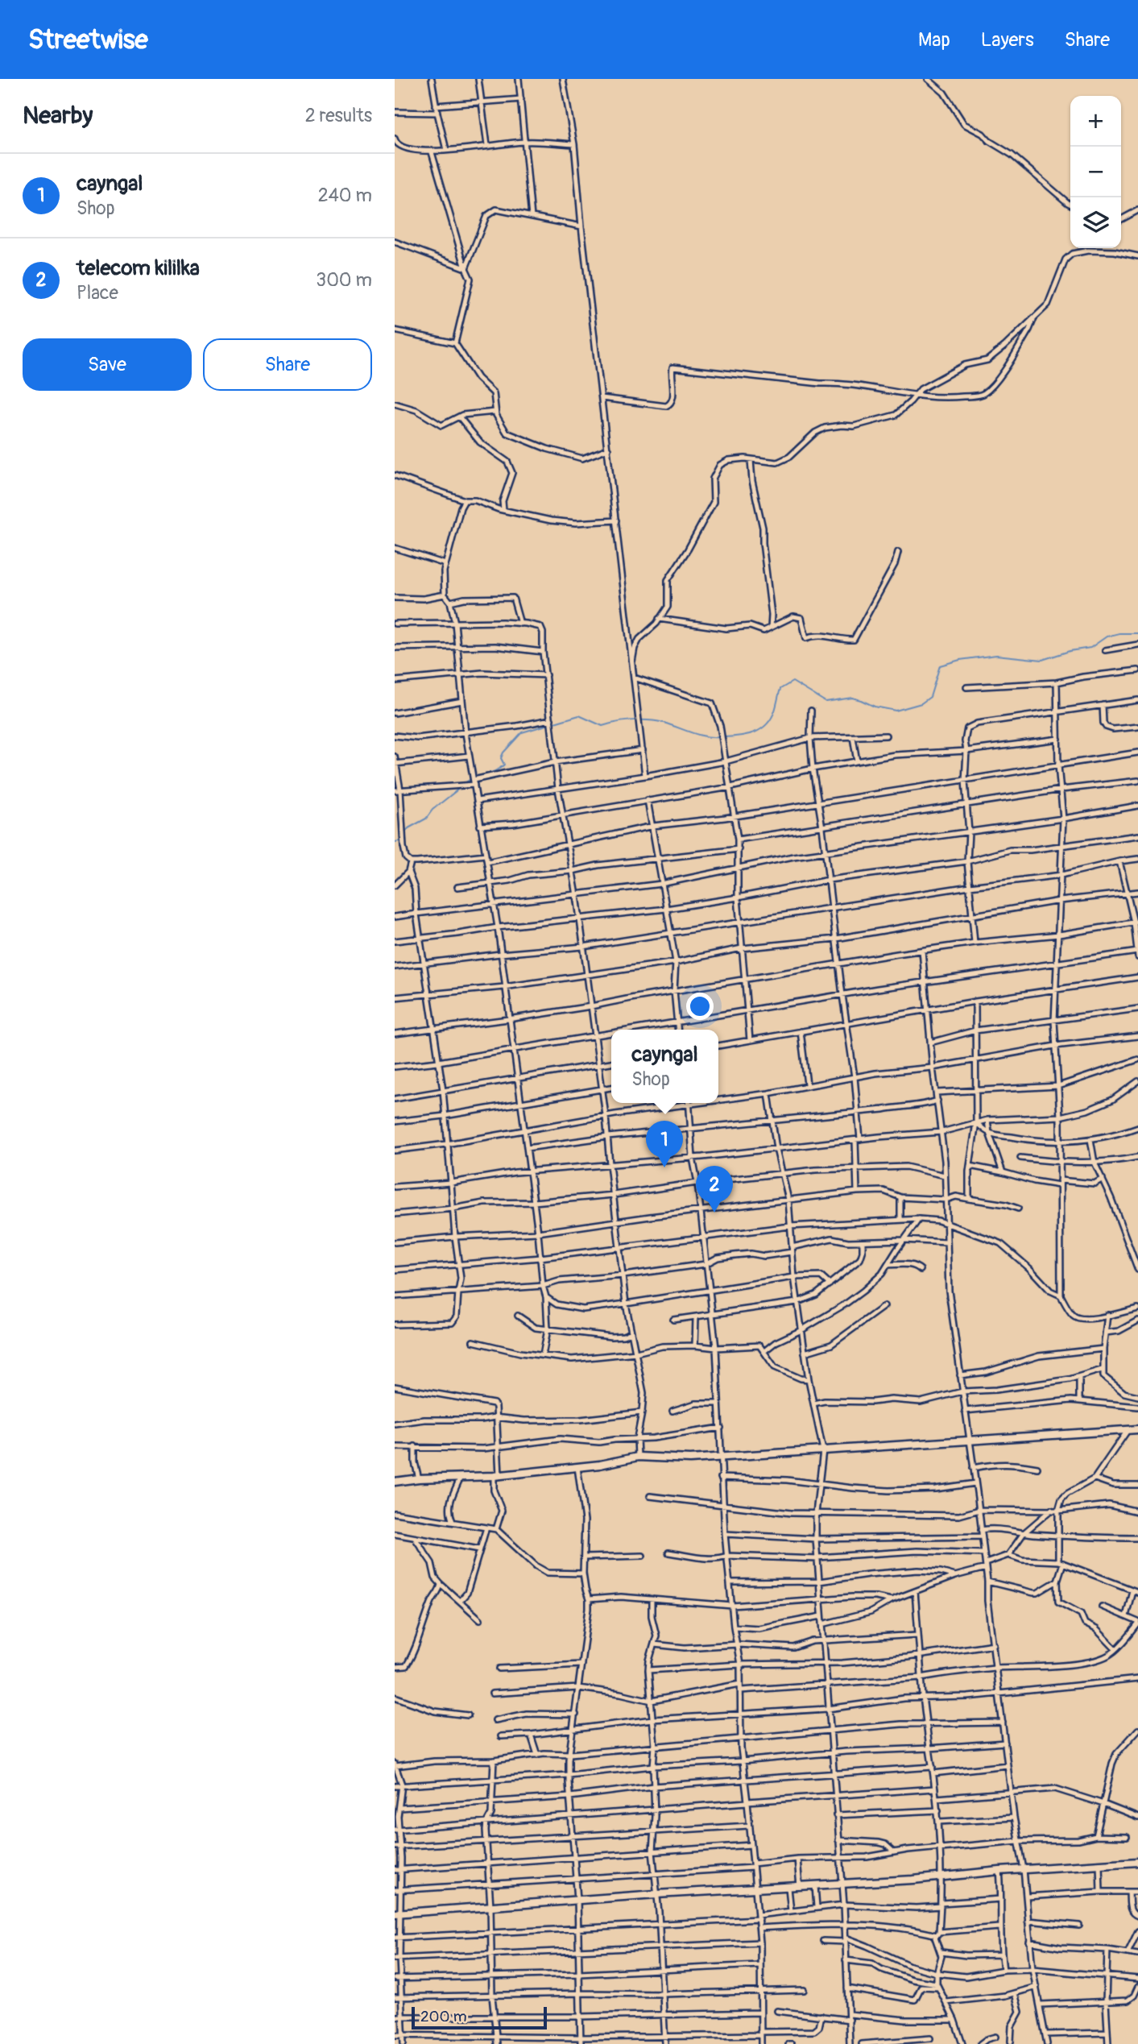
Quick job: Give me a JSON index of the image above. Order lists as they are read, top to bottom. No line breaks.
{"scale_bar":"200 m","page":{"header":"Streetwise","nav":["Map","Layers","Share"],"heading":["Nearby","2 results"],"map_buttons":["+","−"],"list":[{"mark":"1","name":"cayngal","note":"Shop","value":"240 m"},{"mark":"2","name":"telecom kililka","note":"Place","value":"300 m"}],"buttons":["Save","Share"],"popup":["cayngal","Shop"],"pins":["1","2"],"scale":"200 m"}}
